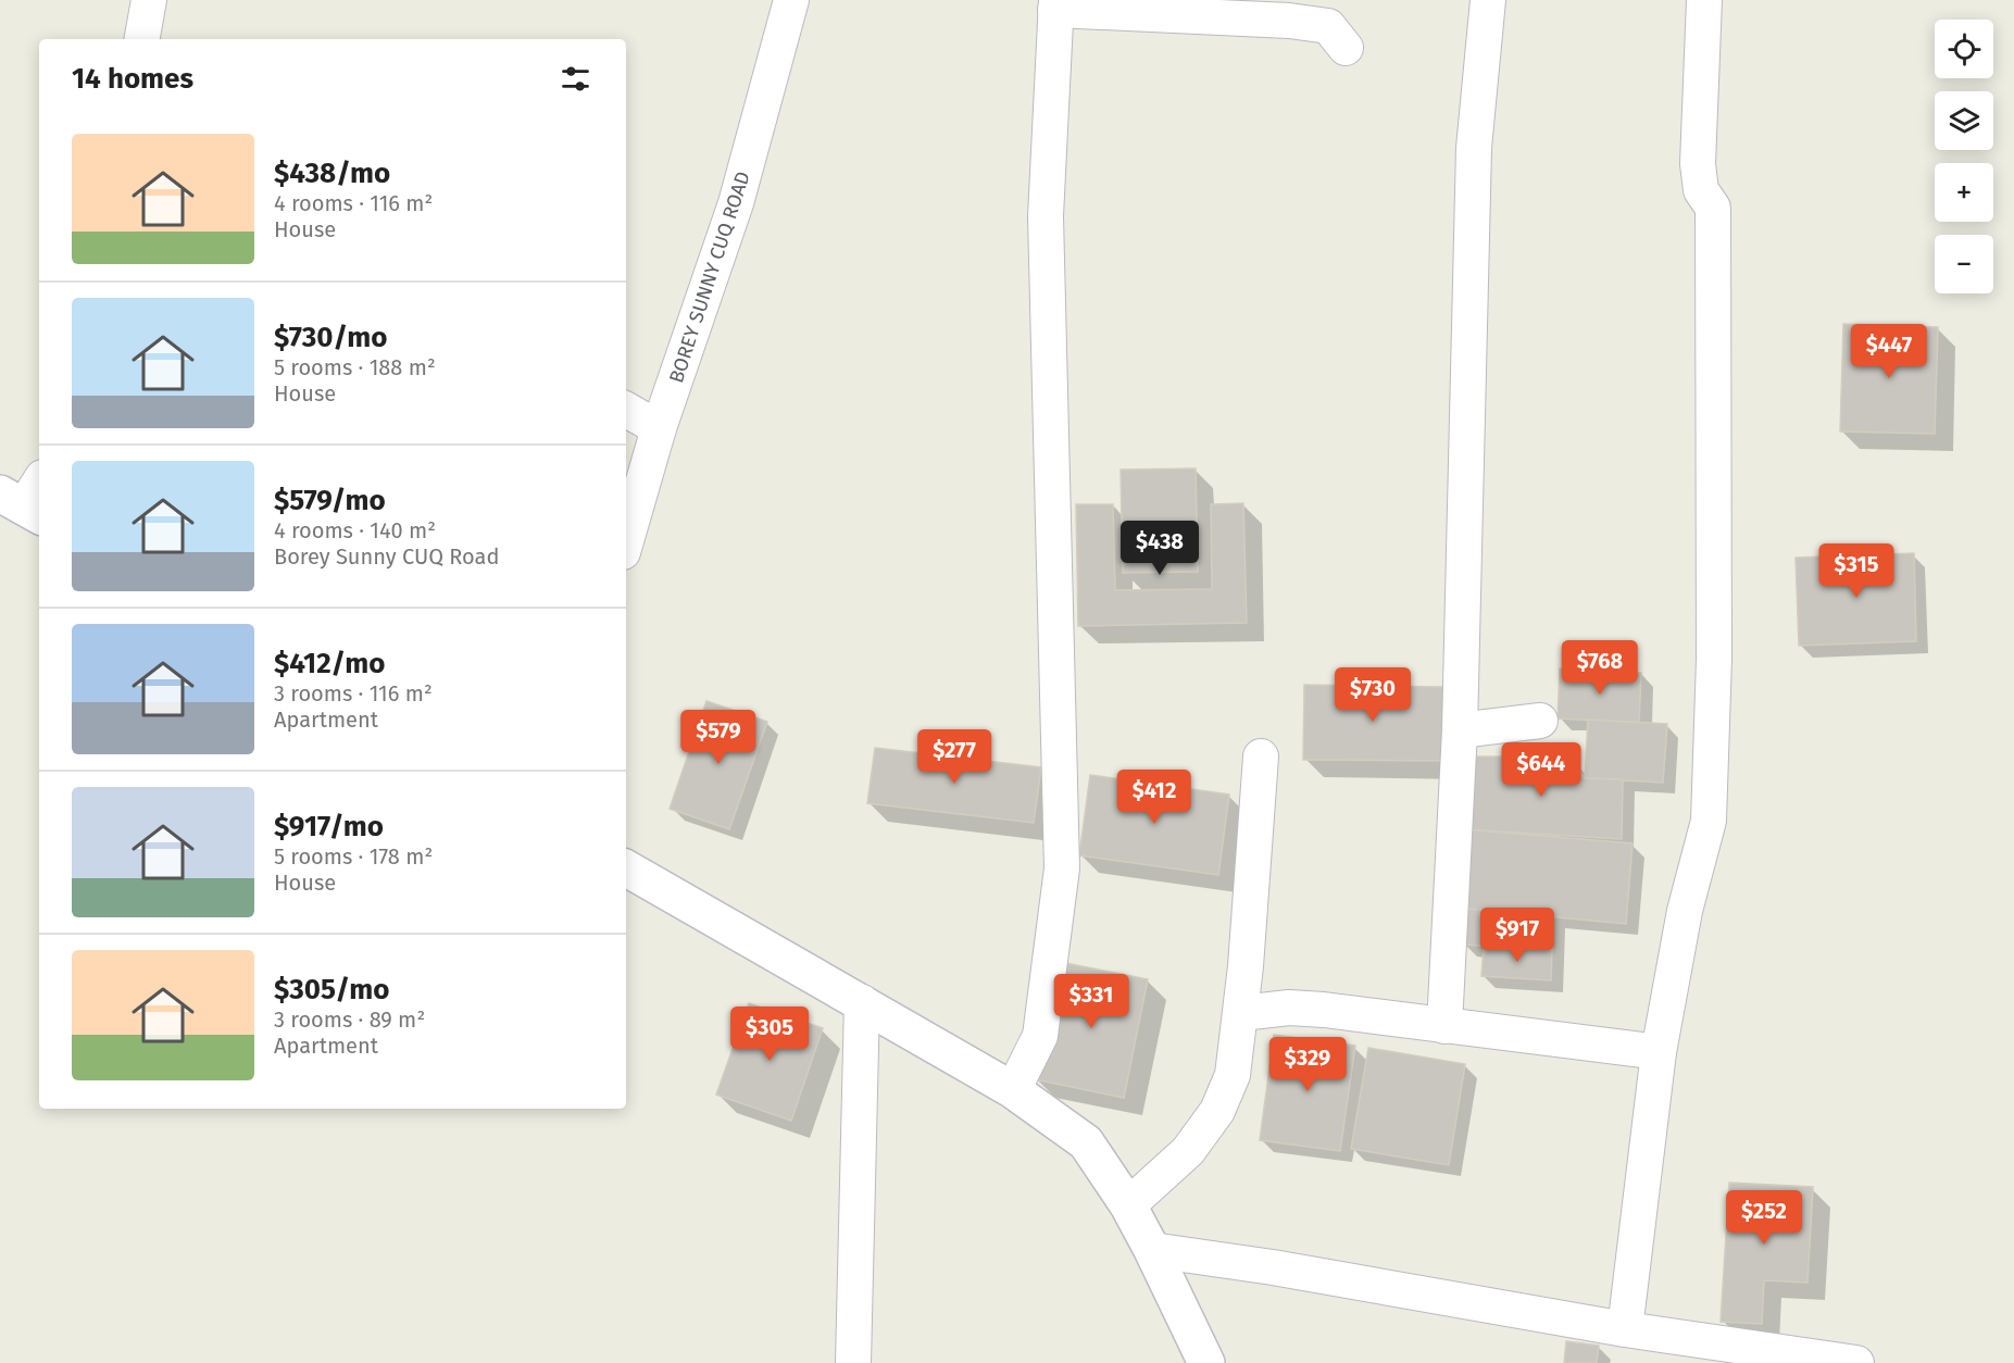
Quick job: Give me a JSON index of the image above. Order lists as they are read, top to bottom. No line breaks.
{"streets":{"street":["BOREY SUNNY CUQ ROAD"]},"page":{"map_buttons":["+","−"],"heading":"14 homes","list":[{"name":"$438/mo","note":"4 rooms · 116 m² · House"},{"name":"$730/mo","note":"5 rooms · 188 m² · House"},{"name":"$579/mo","note":"4 rooms · 140 m² · Borey Sunny CUQ Road"},{"name":"$412/mo","note":"3 rooms · 116 m² · Apartment"},{"name":"$917/mo","note":"5 rooms · 178 m² · House"},{"name":"$305/mo","note":"3 rooms · 89 m² · Apartment"}],"price":["$447","$438","$315","$768","$730","$579","$277","$644","$412","$917","$331","$305","$329","$252"]}}
